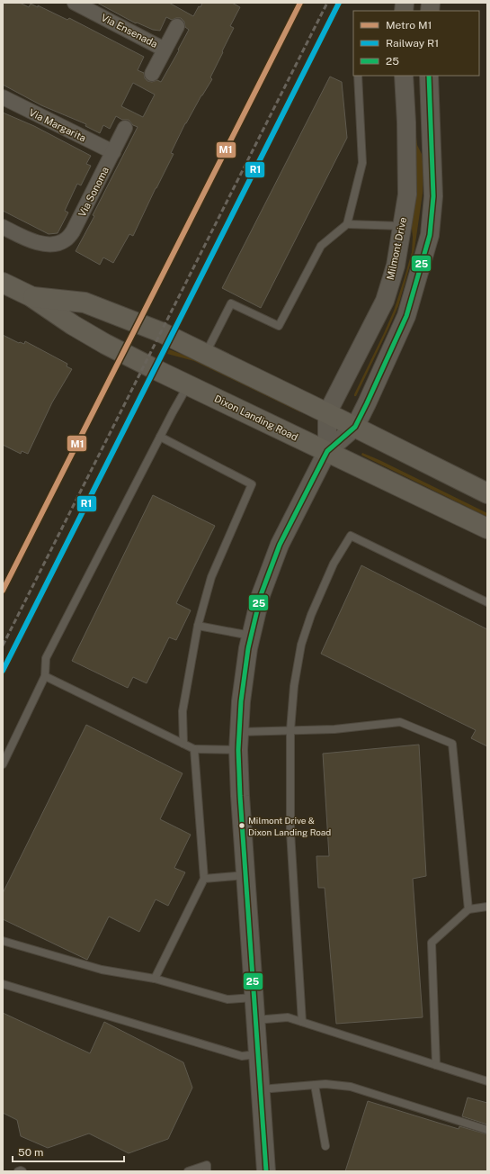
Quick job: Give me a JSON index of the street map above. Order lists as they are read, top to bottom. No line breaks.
{"streets":{"main road":["Dixon Landing Road"],"street":["Via Ensenada","Via Margarita","Via Sonoma","Milmont Drive"]},"crossings":[["Via Margarita","Via Sonoma"],["Milmont Drive","Dixon Landing Road"]],"places":["Milmont Drive & Dixon Landing Road"],"lines":["metro line M1","rail line R1","transit line 25"],"legend":["Metro M1","Railway R1","25"],"scale_bar":"50 m"}
